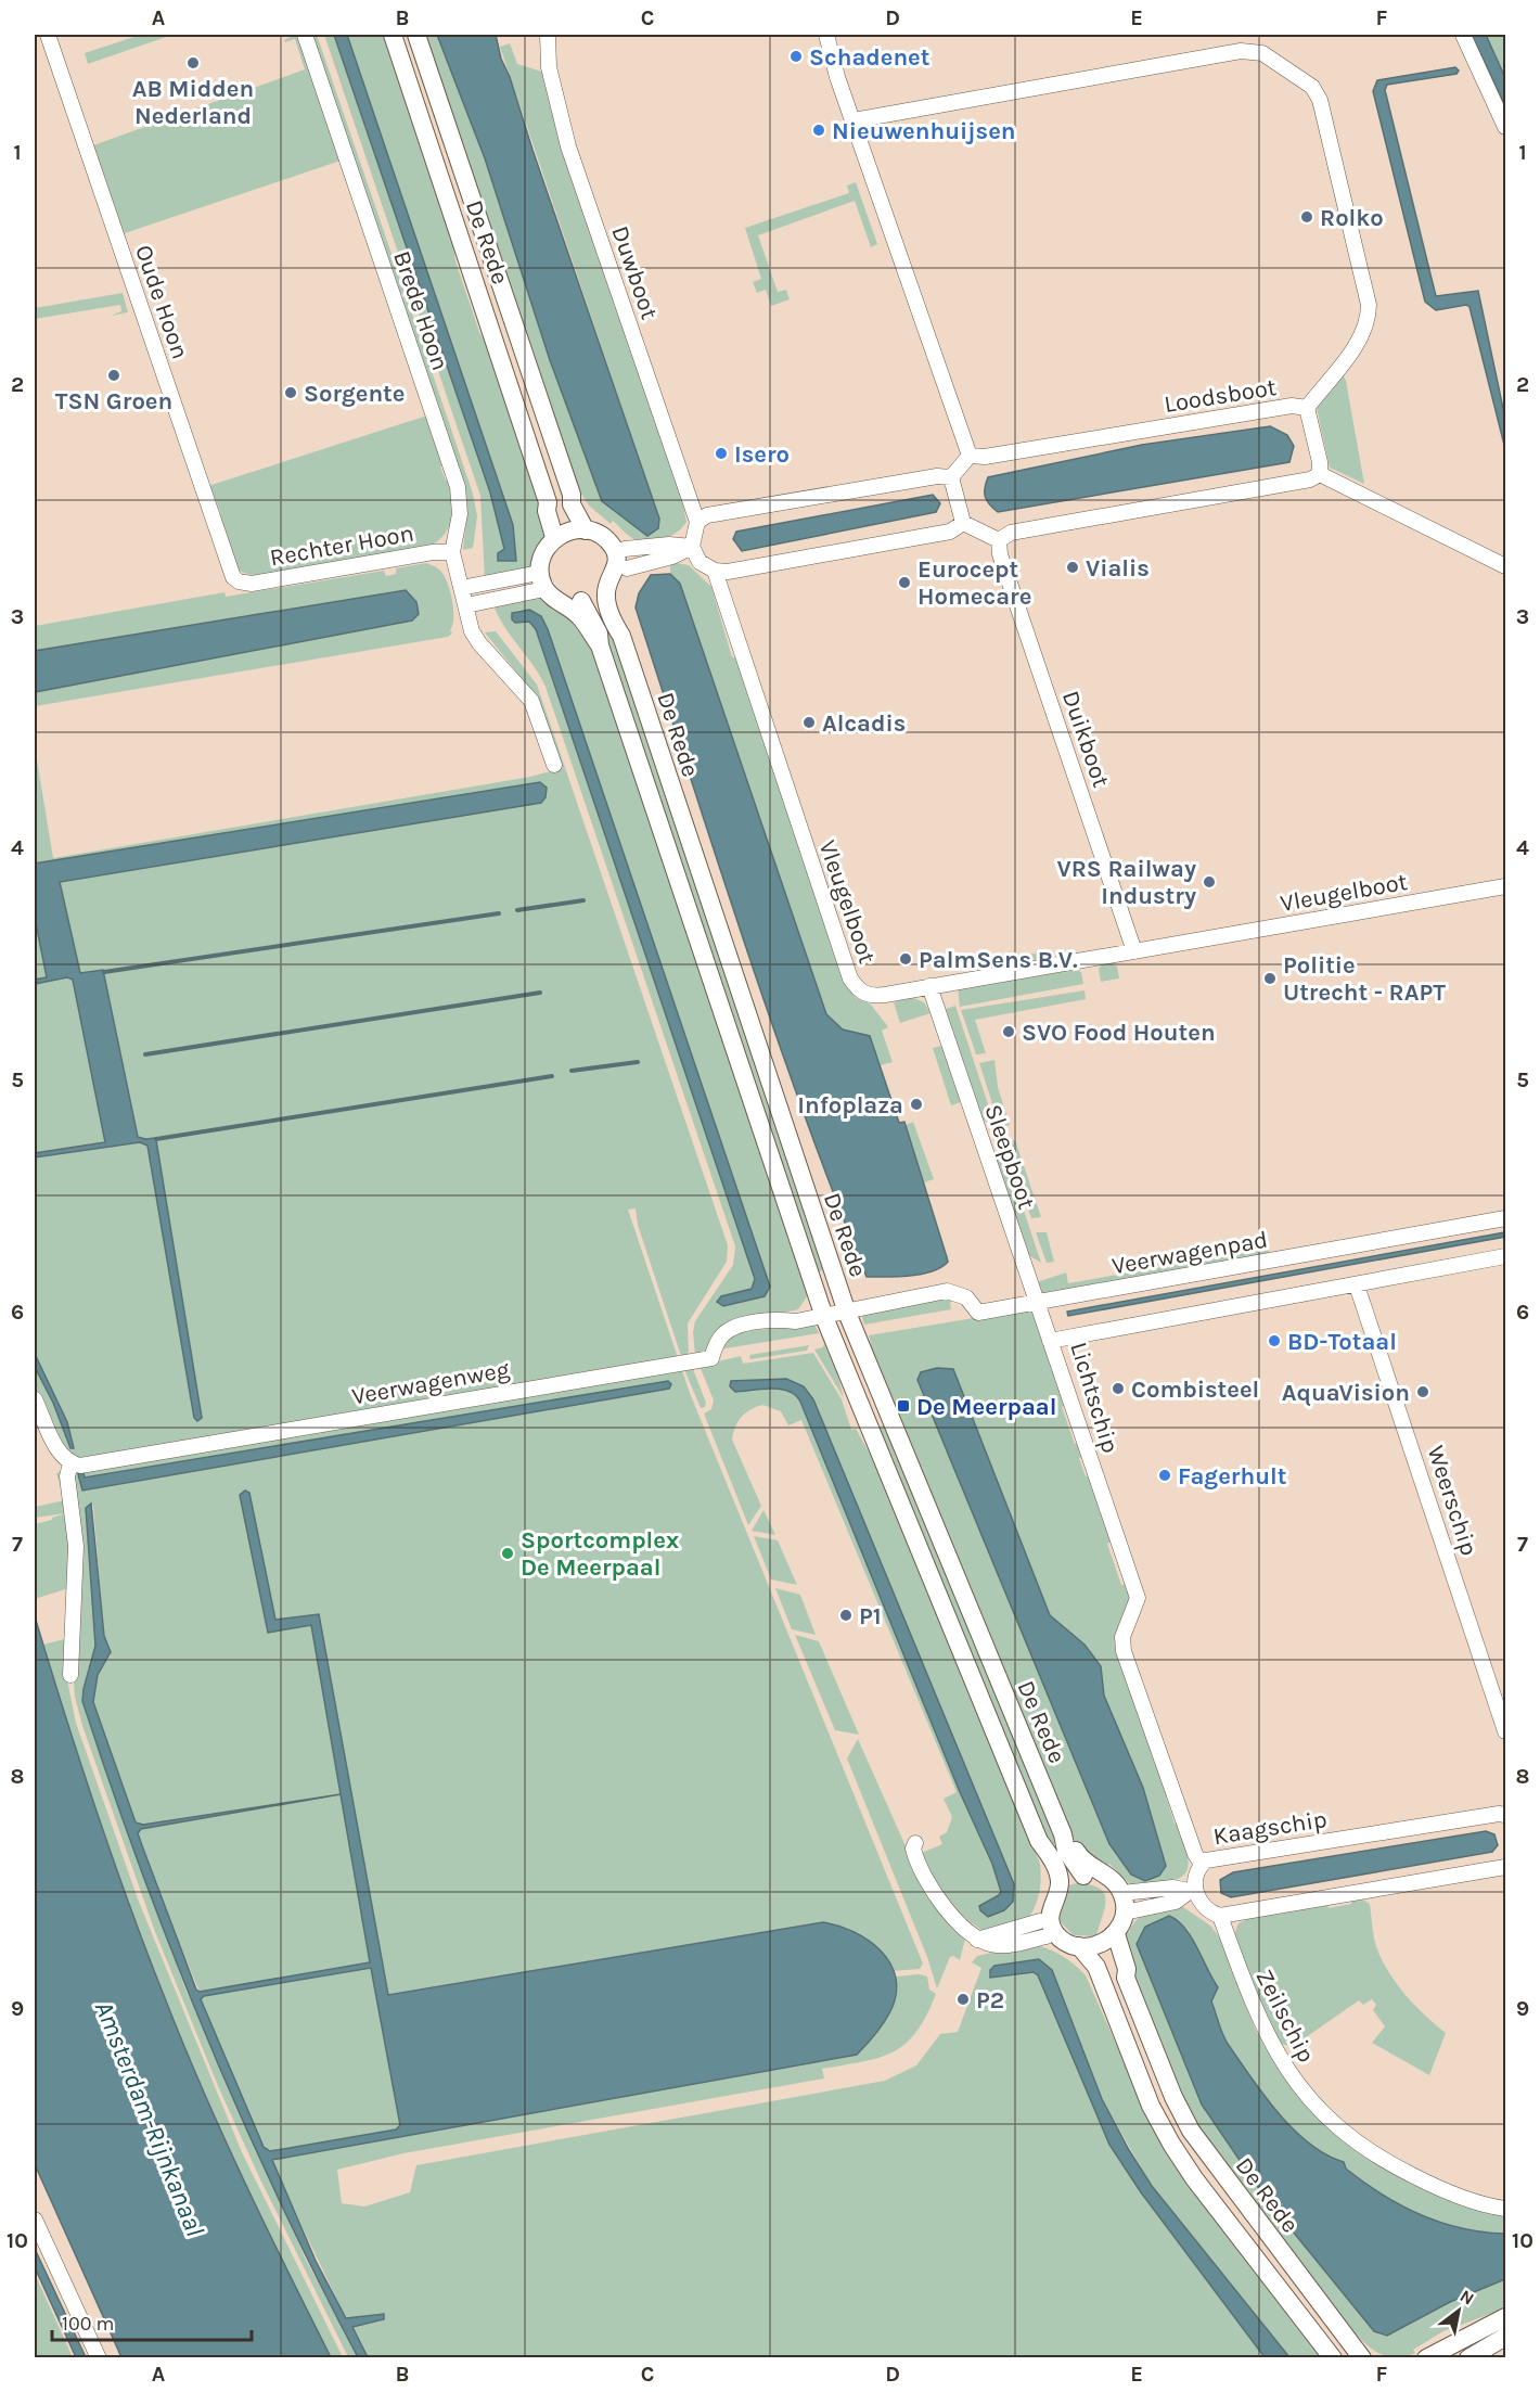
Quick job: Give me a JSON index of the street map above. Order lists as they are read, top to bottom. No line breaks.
{"streets":{"main road":["De Rede"],"street":["Duwboot","Oude Hoon","Brede Hoon","Loodsboot","Rechter Hoon","Duikboot","Vleugelboot","Sleepboot","Veerwagenpad","Veerwagenweg","Lichtschip","Weerschip","Kaagschip","Zeilschip"]},"crossings":[["De Rede","Veerwagenpad"],["De Rede","Veerwagenweg"],["Oude Hoon","Rechter Hoon"],["Brede Hoon","Rechter Hoon"],["Duikboot","Vleugelboot"],["Vleugelboot","Sleepboot"],["Sleepboot","Veerwagenpad"],["Sleepboot","Lichtschip"],["Veerwagenpad","Veerwagenweg"],["Lichtschip","Weerschip"],["Lichtschip","Kaagschip"]],"water":["Amsterdam-Rijnkanaal"],"places":{"other":["Schadenet","AB Midden Nederland","Nieuwenhuijsen","Rolko","TSN Groen","Sorgente","Isero","Vialis","Eurocept Homecare","Alcadis","VRS Railway Industry","PalmSens B.V.","Politie Utrecht - RAPT","SVO Food Houten","Infoplaza","BD-Totaal","Combisteel","AquaVision","Fagerhult","Sportcomplex De Meerpaal","P1","P2"],"transit":["De Meerpaal"]},"scale_bar":"100 m","north":"top right","grid":{"columns":["A","B","C","D","E","F"],"rows":["1","2","3","4","5","6","7","8","9","10"]}}
